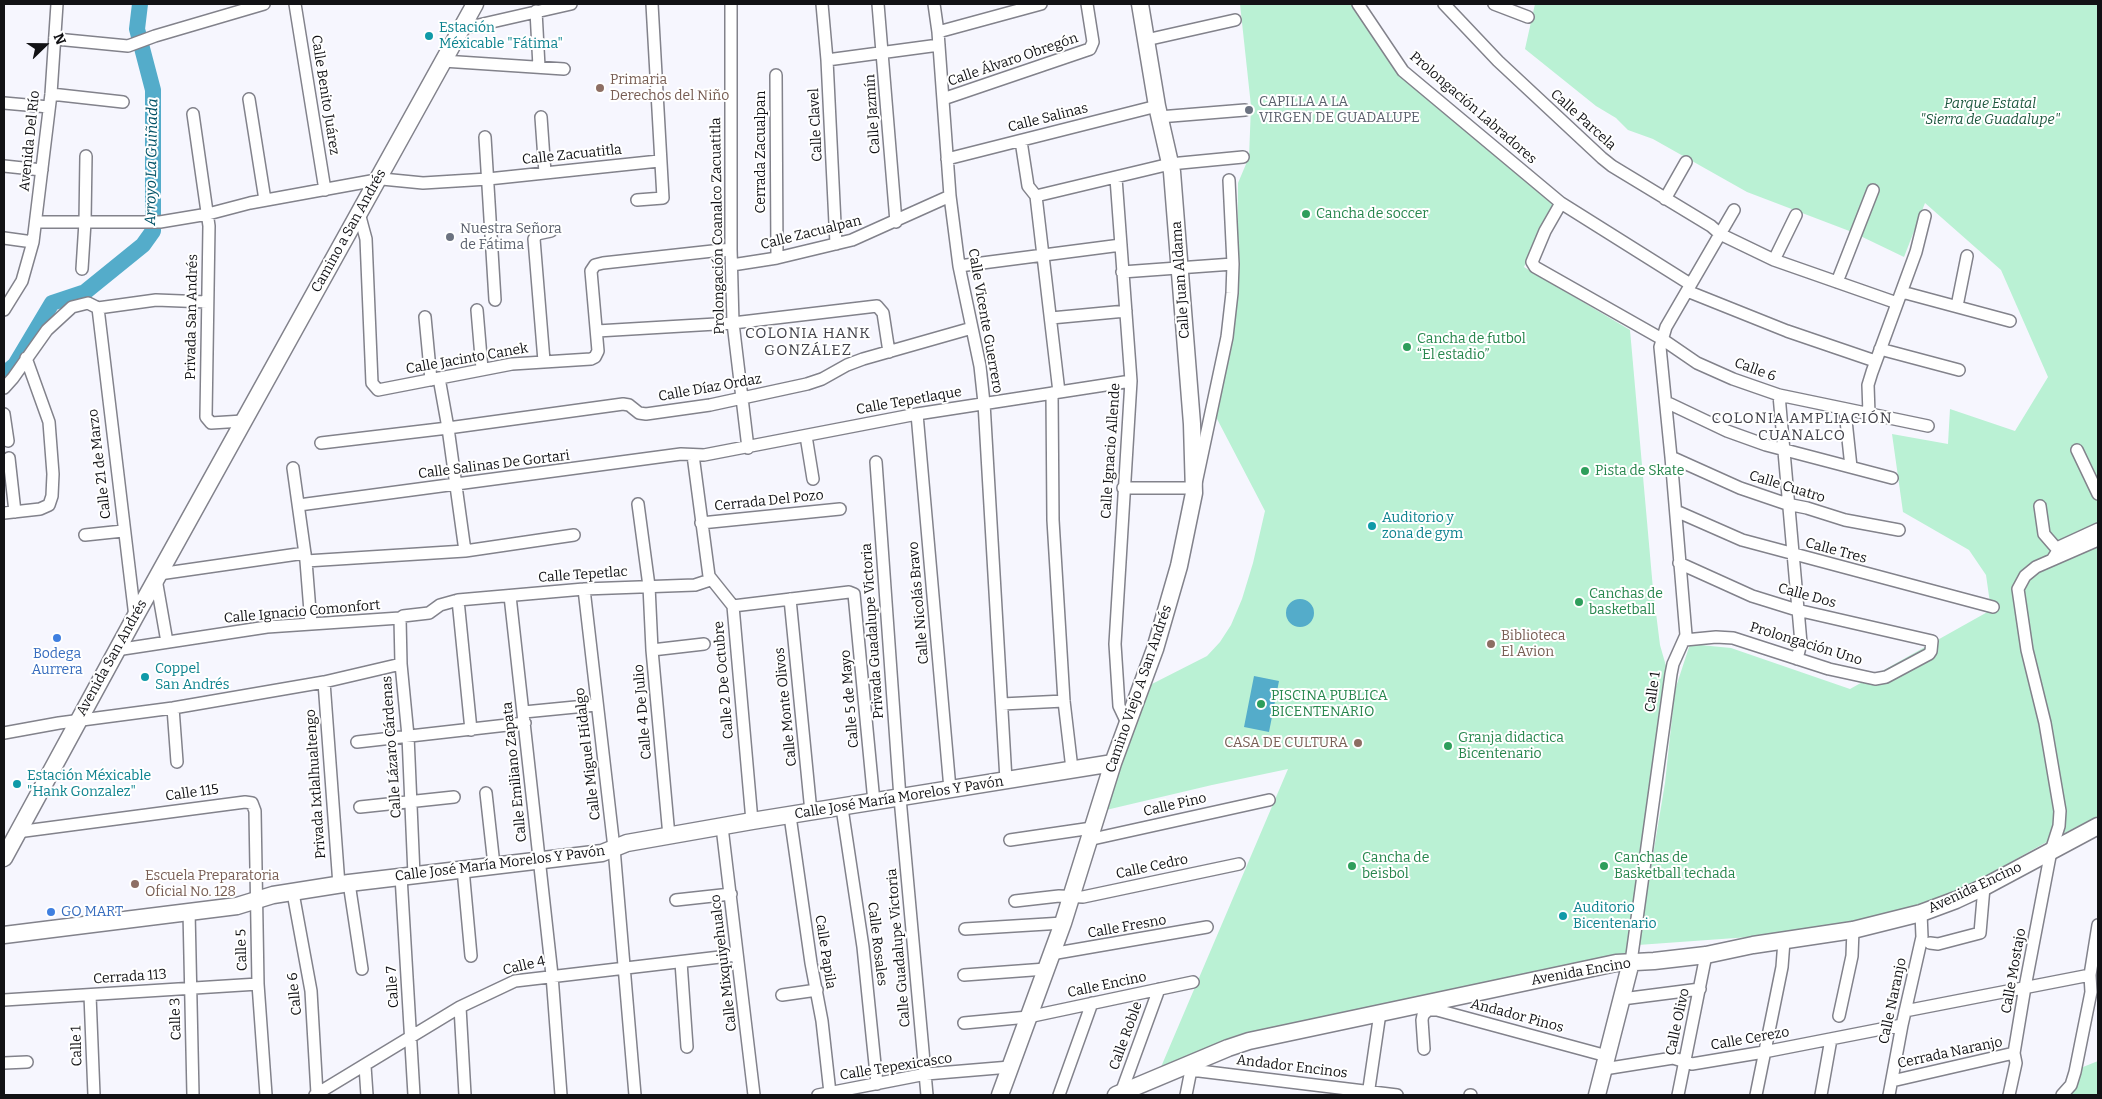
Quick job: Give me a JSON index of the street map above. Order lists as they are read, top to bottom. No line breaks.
{"streets":{"street":["Calle Álvaro Obregón","Calle Benito Juárez","Prolongación Labradores","Calle Jazmín","Calle Salinas","Calle Parcela","Calle Clavel","Avenida Del Río","Cerrada Zacualpan","Calle Zacuatitla","Prolongación Coanalco Zacuatitla","Camino a San Andrés","Calle Zacualpan","Calle Juan Aldama","Privada San Andrés","Calle Vicente Guerrero","Calle Jacinto Canek","Calle 6","Calle Díaz Ordaz","Calle Tepetlaque","Calle Ignacio Allende","Calle 21 de Marzo","Calle Salinas De Gortari","Calle Cuatro","Cerrada Del Pozo","Calle Tres","Calle Tepetlac","Calle Dos","Calle Nicolás Bravo","Calle Ignacio Comonfort","Privada Guadalupe Victoria","Prolongación Uno","Avenida San Andrés","Calle 2 De Octubre","Camino Viejo A San Andrés","Calle 1","Calle 5 de Mayo","Calle Monte Olivos","Calle 4 De Julio","Calle Lázaro Cárdenas","Calle Miguel Hidalgo","Calle Emiliano Zapata","Privada Ixtlalhualtengo","Calle 115","Calle José María Morelos Y Pavón","Calle Pino","Calle Cedro","Avenida Encino","Calle Fresno","Calle Rosales","Calle Guadalupe Victoria","Calle 5","Calle Papila","Calle Mixquiyehualco","Calle 4","Calle Mostajo","Cerrada 113","Calle Encino","Calle 7","Calle Naranjo","Andador Pinos","Calle 3","Calle Olivo","Calle Roble","Calle Cerezo","Cerrada Naranjo","Calle Tepexicasco","Andador Encinos"]},"crossings":[["Calle Álvaro Obregón","Calle Vicente Guerrero"],["Calle Jazmín","Calle Zacualpan"],["Calle Salinas","Calle Juan Aldama"],["Calle Salinas","Calle Vicente Guerrero"],["Calle Clavel","Calle Zacualpan"],["Cerrada Zacualpan","Calle Zacualpan"],["Prolongación Coanalco Zacuatitla","Calle Zacualpan"],["Prolongación Coanalco Zacuatitla","Calle Díaz Ordaz"],["Prolongación Coanalco Zacuatitla","Calle Tepetlaque"],["Camino a San Andrés","Privada San Andrés"],["Camino a San Andrés","Calle Jacinto Canek"],["Camino a San Andrés","Avenida San Andrés"],["Calle Zacualpan","Calle Vicente Guerrero"],["Calle Juan Aldama","Camino Viejo A San Andrés"],["Calle Vicente Guerrero","Calle Díaz Ordaz"],["Calle Vicente Guerrero","Calle Tepetlaque"],["Calle Vicente Guerrero","Calle José María Morelos Y Pavón"],["Calle 6","Calle 1"],["Calle 6","Calle José María Morelos Y Pavón"],["Calle 6","Calle 4"],["Calle Tepetlaque","Calle Ignacio Allende"],["Calle Tepetlaque","Calle Salinas De Gortari"],["Calle Tepetlaque","Calle Nicolás Bravo"],["Calle Ignacio Allende","Camino Viejo A San Andrés"],["Calle 21 de Marzo","Avenida San Andrés"],["Calle Cuatro","Calle 1"],["Calle Tres","Calle 1"],["Calle Tepetlac","Calle Ignacio Comonfort"],["Calle Tepetlac","Calle 2 De Octubre"],["Calle Tepetlac","Calle 4 De Julio"],["Calle Tepetlac","Calle Miguel Hidalgo"],["Calle Tepetlac","Calle Emiliano Zapata"],["Calle Dos","Prolongación Uno"],["Calle Dos","Calle 1"],["Calle Nicolás Bravo","Calle José María Morelos Y Pavón"],["Calle Ignacio Comonfort","Avenida San Andrés"],["Calle Ignacio Comonfort","Calle Lázaro Cárdenas"],["Privada Guadalupe Victoria","Calle José María Morelos Y Pavón"],["Privada Guadalupe Victoria","Calle Guadalupe Victoria"],["Prolongación Uno","Calle 1"],["Avenida San Andrés","Calle 115"],["Calle 2 De Octubre","Calle José María Morelos Y Pavón"],["Camino Viejo A San Andrés","Calle José María Morelos Y Pavón"],["Camino Viejo A San Andrés","Calle Pino"],["Camino Viejo A San Andrés","Calle Cedro"],["Camino Viejo A San Andrés","Calle Fresno"],["Camino Viejo A San Andrés","Calle Encino"],["Camino Viejo A San Andrés","Calle Tepexicasco"],["Calle 1","Avenida Encino"],["Calle 1","Cerrada 113"],["Calle 5 de Mayo","Calle Monte Olivos"],["Calle 5 de Mayo","Calle José María Morelos Y Pavón"],["Calle Monte Olivos","Calle José María Morelos Y Pavón"],["Calle 4 De Julio","Calle José María Morelos Y Pavón"],["Calle Lázaro Cárdenas","Calle José María Morelos Y Pavón"],["Calle Lázaro Cárdenas","Calle 7"],["Calle Miguel Hidalgo","Calle José María Morelos Y Pavón"],["Calle Miguel Hidalgo","Calle 4"],["Calle Emiliano Zapata","Calle José María Morelos Y Pavón"],["Calle Emiliano Zapata","Calle 4"],["Privada Ixtlalhualtengo","Calle José María Morelos Y Pavón"],["Calle 115","Calle 5"],["Calle José María Morelos Y Pavón","Calle Rosales"],["Calle José María Morelos Y Pavón","Calle Guadalupe Victoria"],["Calle José María Morelos Y Pavón","Calle 5"],["Calle José María Morelos Y Pavón","Calle Papila"],["Calle José María Morelos Y Pavón","Calle Mixquiyehualco"],["Calle José María Morelos Y Pavón","Calle 7"],["Calle José María Morelos Y Pavón","Calle 3"],["Avenida Encino","Calle Mostajo"],["Avenida Encino","Calle Naranjo"],["Avenida Encino","Andador Pinos"],["Avenida Encino","Calle Olivo"],["Avenida Encino","Calle Roble"],["Avenida Encino","Andador Encinos"],["Calle Rosales","Calle Tepexicasco"],["Calle Guadalupe Victoria","Calle Tepexicasco"],["Calle 5","Cerrada 113"],["Calle Papila","Calle Tepexicasco"],["Calle Mixquiyehualco","Calle 4"],["Calle 4","Calle 7"],["Calle Mostajo","Cerrada Naranjo"],["Cerrada 113","Calle 3"],["Calle Encino","Calle Roble"],["Calle Naranjo","Calle Cerezo"],["Calle Naranjo","Cerrada Naranjo"],["Andador Pinos","Calle Cerezo"],["Calle Olivo","Calle Cerezo"]],"districts":["COLONIA HANK GONZÁLEZ","COLONIA AMPLIACIÓN CUANALCO"],"water":["Arroyo La Guiñada"],"parks":["Parque Estatal \"Sierra de Guadalupe\""],"places":["Estación Méxicable \"Fátima\"","Primaria Derechos del Niño","CAPILLA A LA VIRGEN DE GUADALUPE","Cancha de soccer","Nuestra Señora de Fátima","Cancha de futbol “El estadio”","Pista de Skate","Auditorio y zona de gym","Canchas de basketball","Bodega Aurrera","Biblioteca El Avion","Coppel San Andrés","PISCINA PUBLICA BICENTENARIO","CASA DE CULTURA","Granja didactica Bicentenario","Estación Méxicable \"Hank Gonzalez\"","Cancha de beisbol","Canchas de Basketball techada","Escuela Preparatoria Oficial No. 128","GO MART","Auditorio Bicentenario"],"north":"right"}
